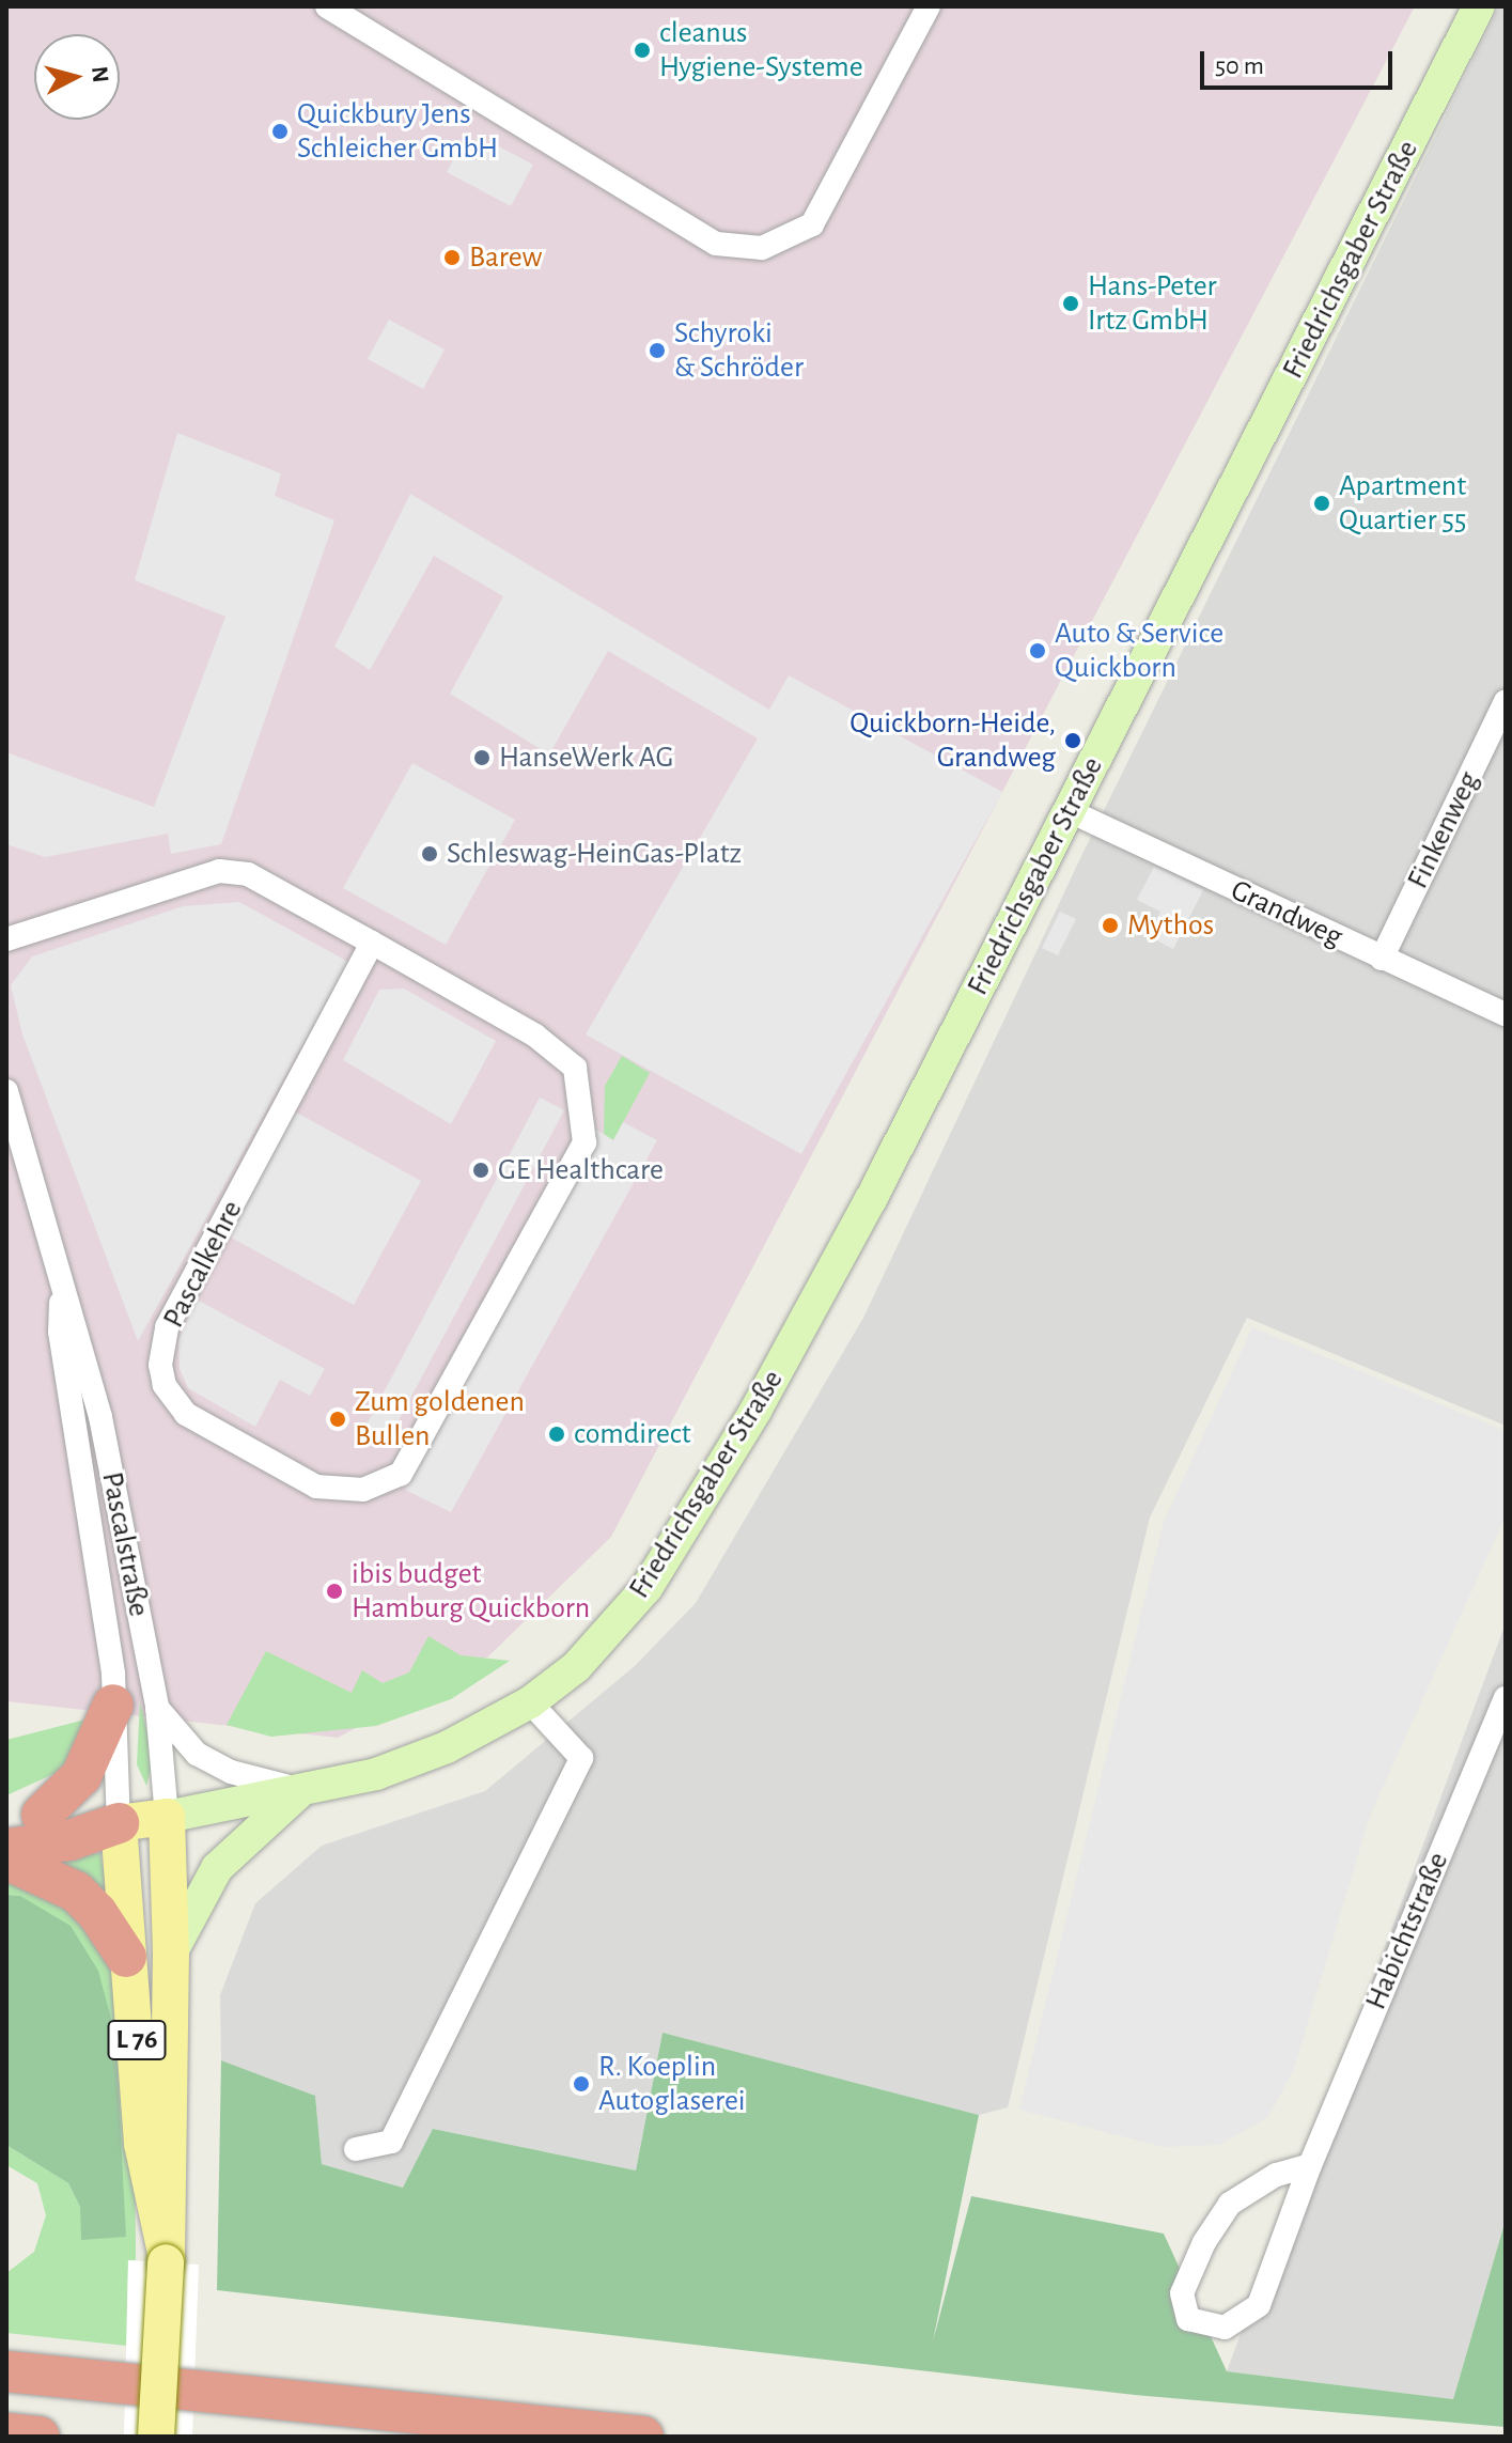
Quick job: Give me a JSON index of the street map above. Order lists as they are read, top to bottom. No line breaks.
{"streets":{"main road":["Friedrichsgaber Straße","L 76"],"street":["Finkenweg","Grandweg","Pascalkehre","Pascalstraße","Habichtstraße"]},"crossings":[["Friedrichsgaber Straße","Grandweg"],["Friedrichsgaber Straße","Pascalstraße"],["Finkenweg","Grandweg"]],"places":["cleanus Hygiene-Systeme","Quickbury Jens Schleicher GmbH","Barew","Hans-Peter Irtz GmbH","Schyroki & Schröder","Apartment Quartier 55","Auto & Service Quickborn","Quickborn-Heide, Grandweg","HanseWerk AG","Schleswag-HeinGas-Platz","Mythos","GE Healthcare","Zum goldenen Bullen","comdirect","ibis budget Hamburg Quickborn","R. Koeplin Autoglaserei"],"scale_bar":"50 m","north":"right"}
